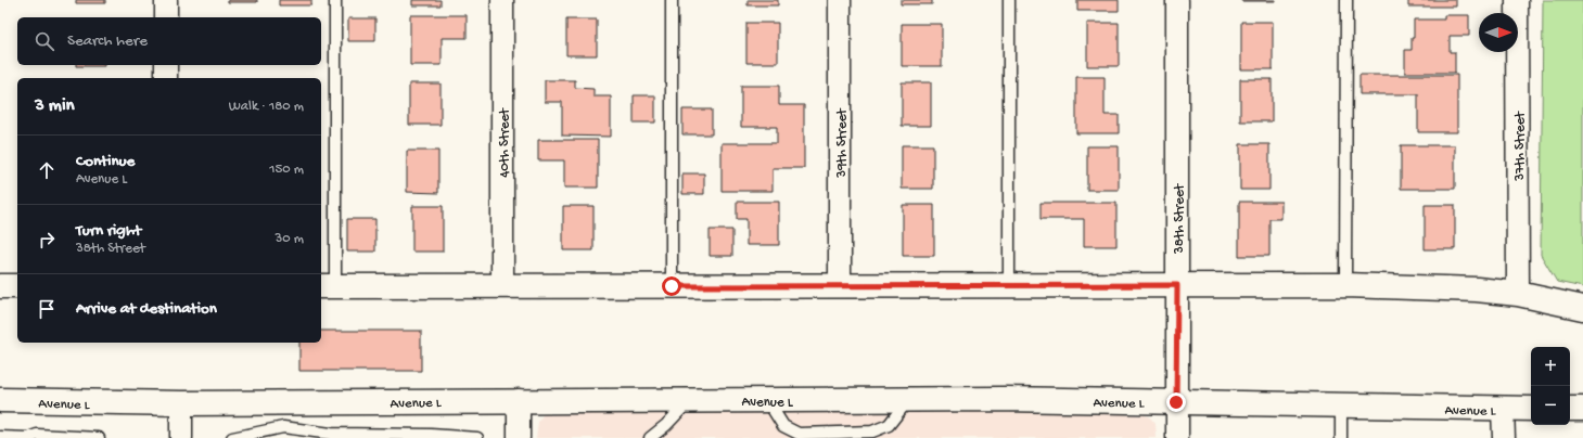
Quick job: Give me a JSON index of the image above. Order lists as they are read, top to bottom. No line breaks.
{"streets":{"street":["40th Street","39th Street","37th Street","38th Street","Avenue L"]},"crossings":[["38th Street","Avenue L"]],"north":"right","page":{"search":"Search here","heading":["3 min","Walk · 180 m"],"list":[["Continue","Avenue L","150 m"],["Turn right","38th Street","30 m"],"Arrive at destination"],"map_buttons":["+","−"]}}
